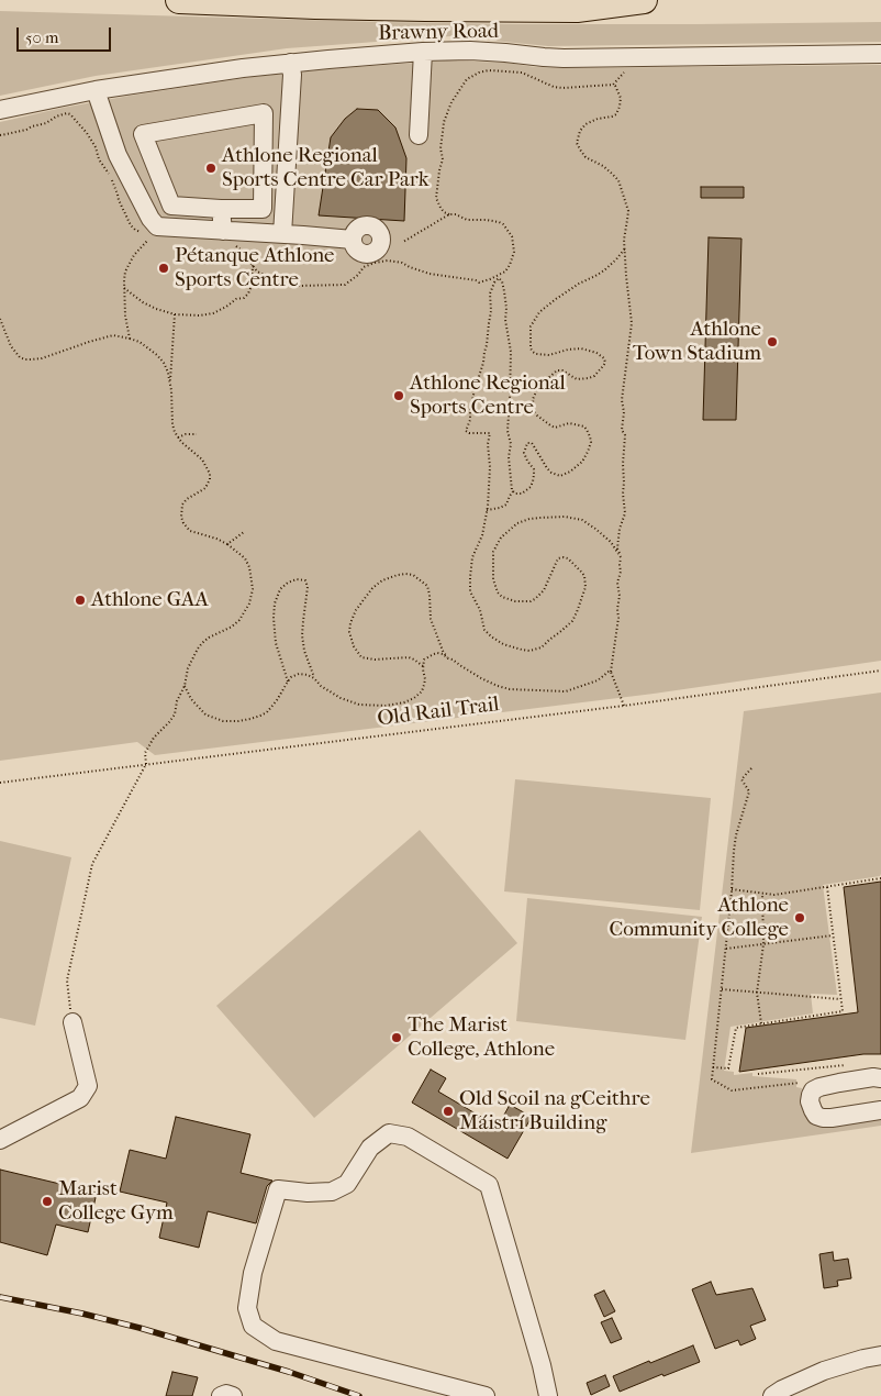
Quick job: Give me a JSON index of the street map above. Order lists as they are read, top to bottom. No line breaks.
{"streets":{"street":["Brawny Road"],"path":["Old Rail Trail"]},"places":["Athlone Regional Sports Centre Car Park","Pétanque Athlone Sports Centre","Athlone Town Stadium","Athlone Regional Sports Centre","Athlone GAA","Athlone Community College","The Marist College, Athlone","Old Scoil na gCeithre Máistrí Building","Marist College Gym"],"scale_bar":"50 m"}
